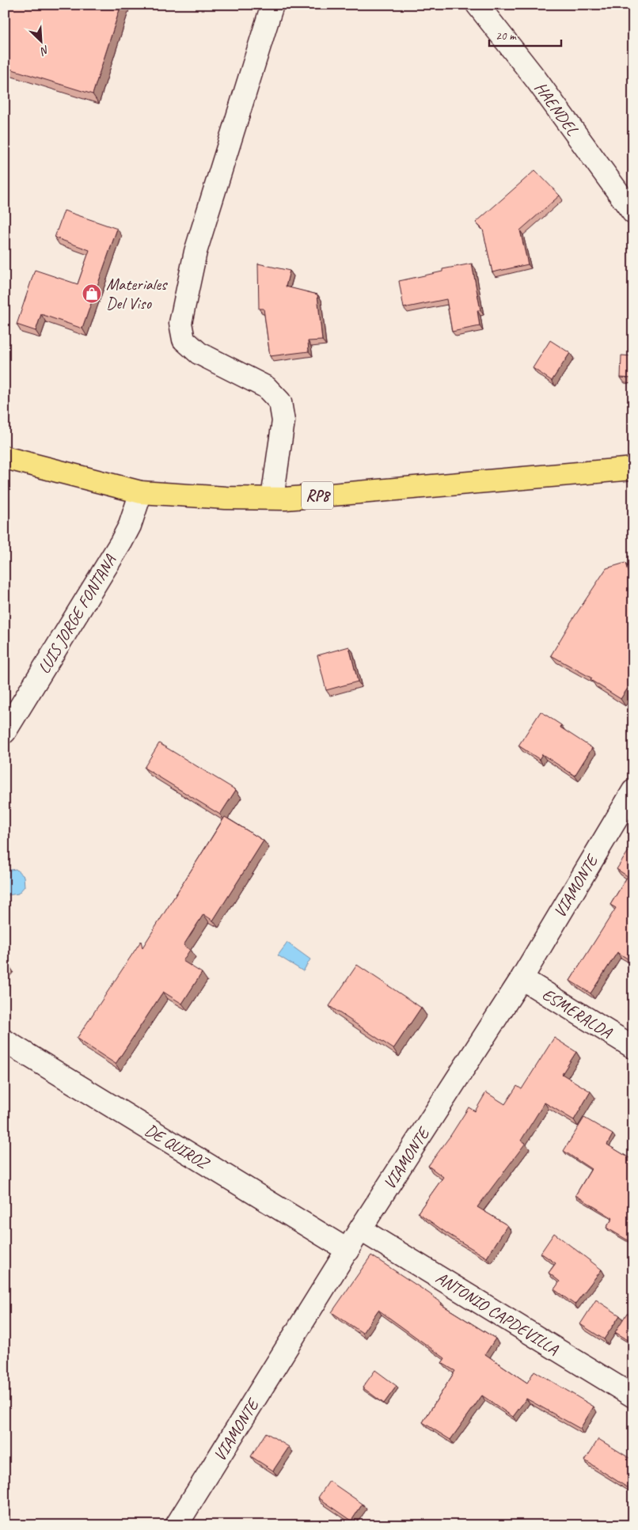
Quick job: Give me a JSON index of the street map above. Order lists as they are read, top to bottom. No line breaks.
{"streets":{"main road":["RP8"],"street":["HAENDEL","LUIS JORGE FONTANA","VIAMONTE","ESMERALDA","DE QUIROZ","ANTONIO CAPDEVILLA"]},"crossings":[["RP8","LUIS JORGE FONTANA"],["VIAMONTE","ESMERALDA"],["VIAMONTE","DE QUIROZ"],["VIAMONTE","ANTONIO CAPDEVILLA"]],"places":{"shop":["Materiales Del Viso"]},"scale_bar":"20 m","north":"bottom right"}
